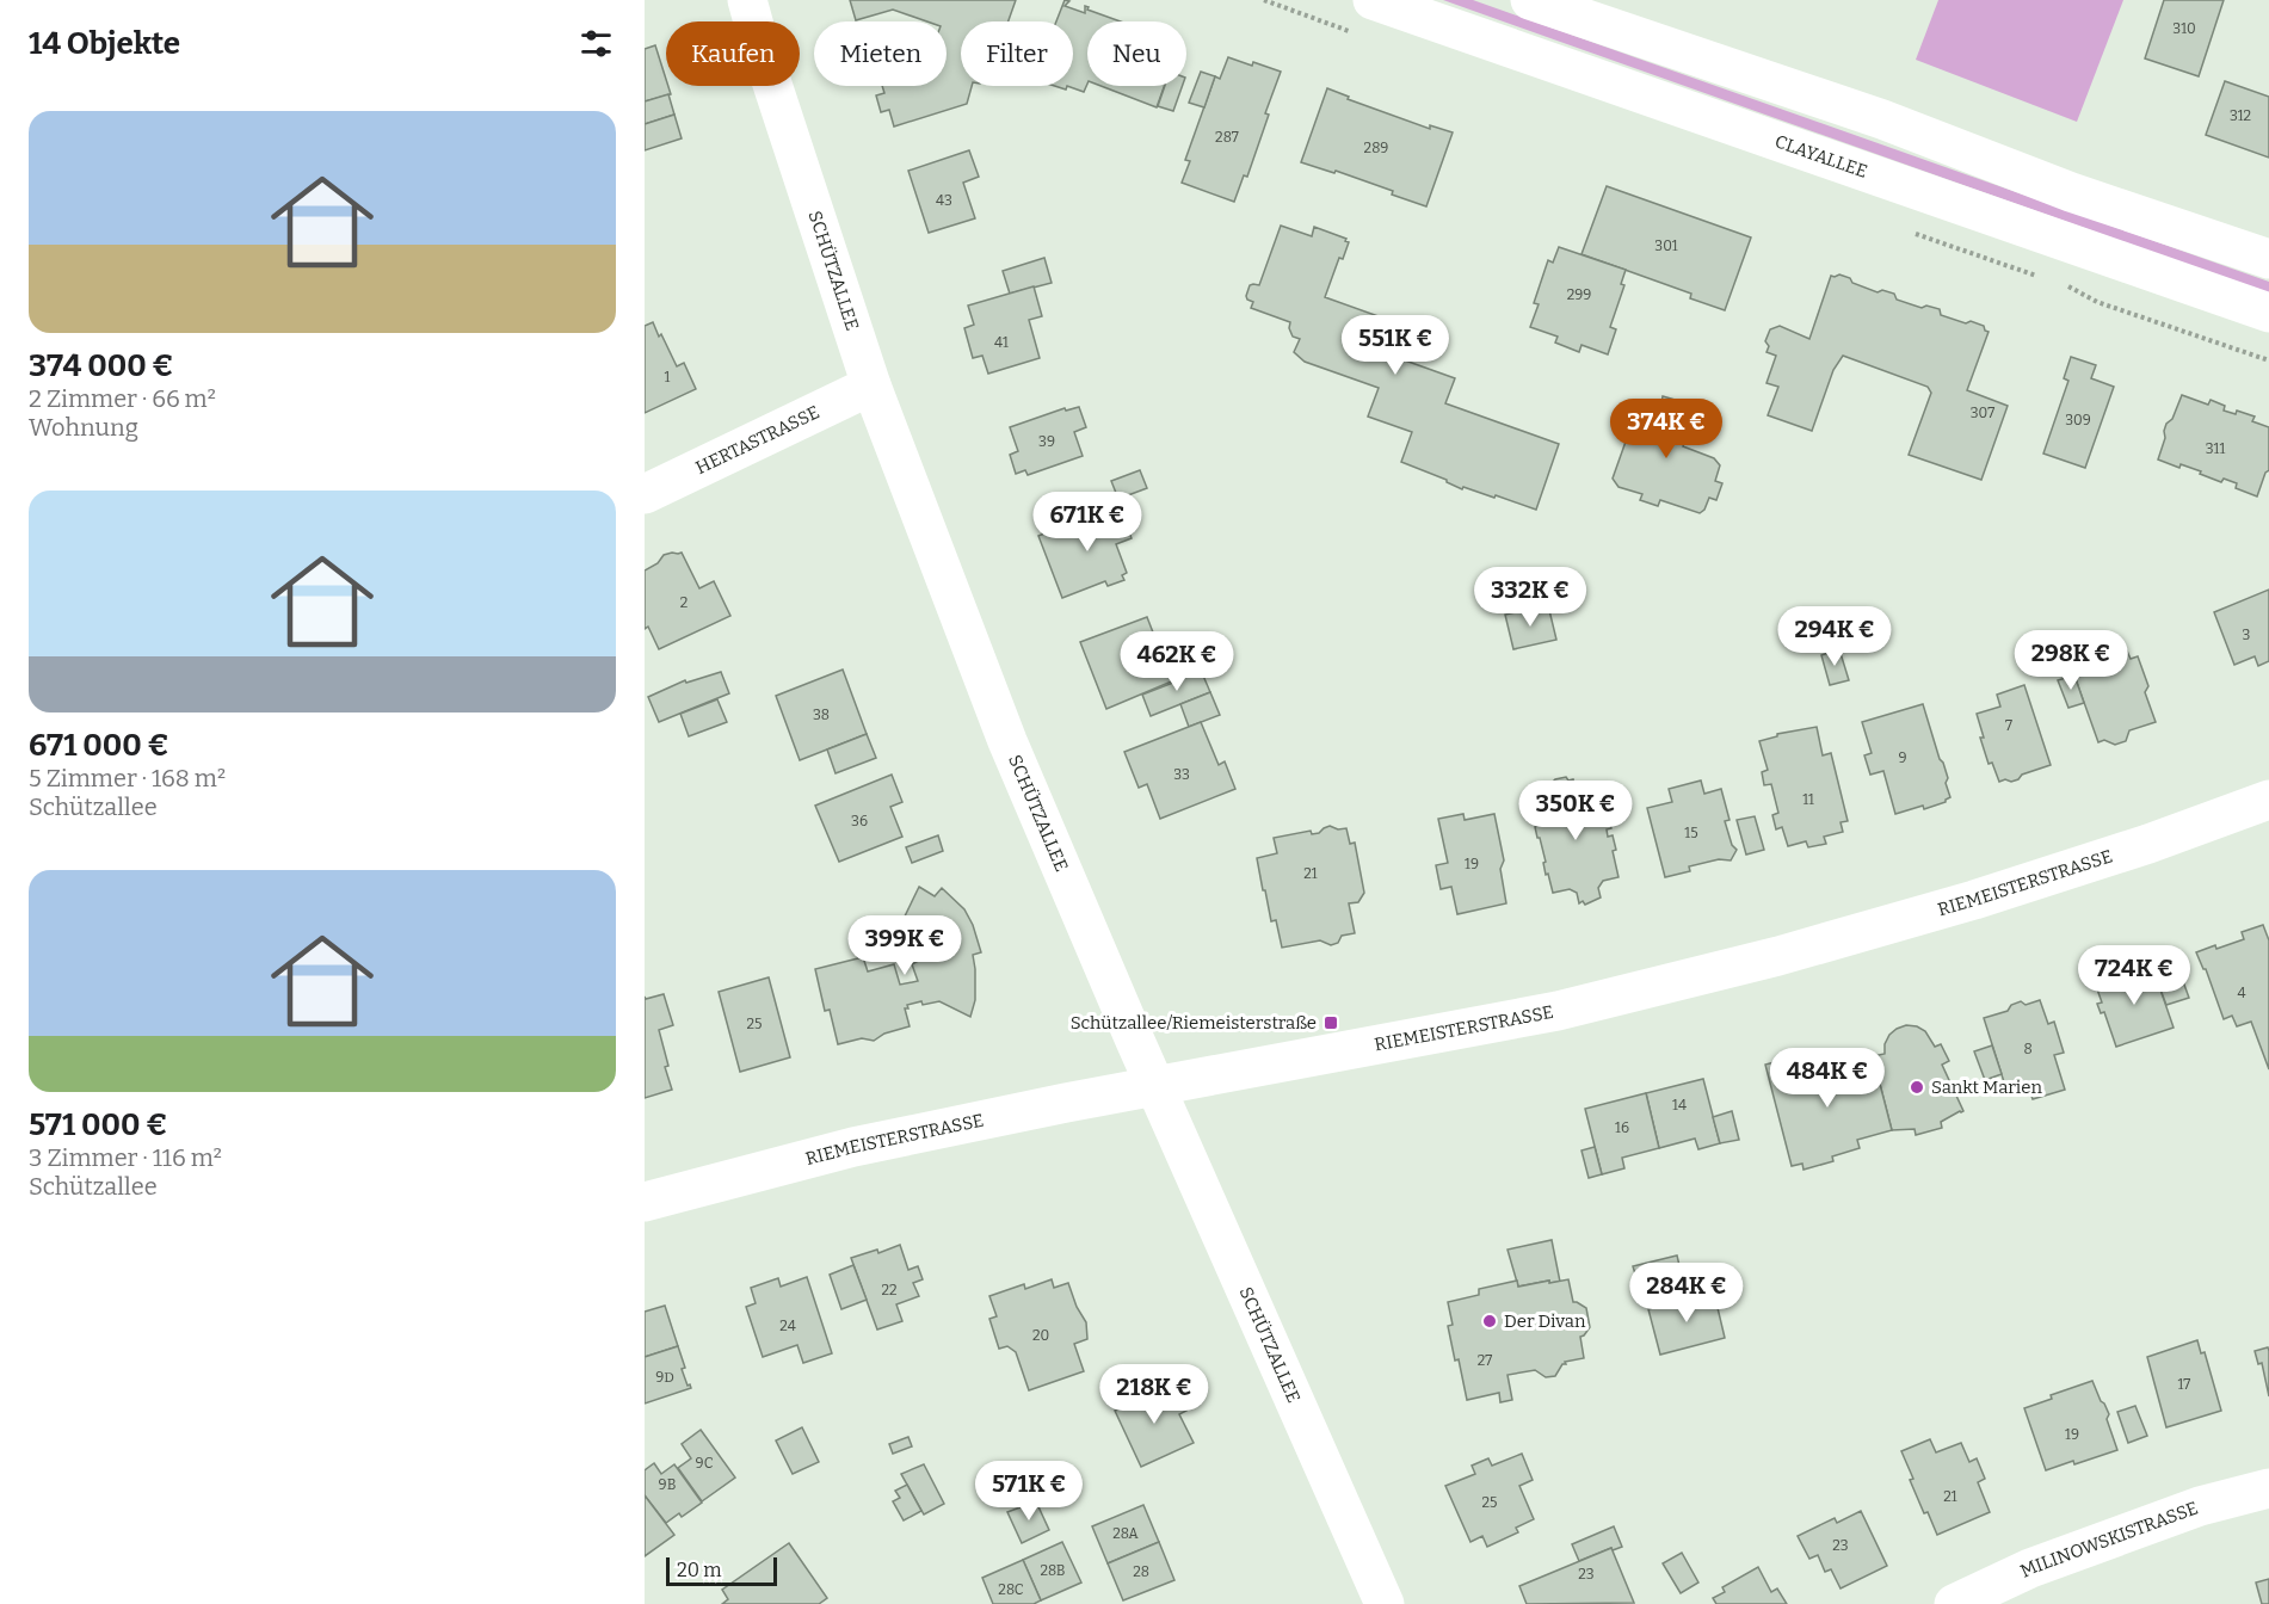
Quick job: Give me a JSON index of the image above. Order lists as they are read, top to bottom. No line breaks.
{"streets":{"street":["CLAYALLEE","SCHÜTZALLEE","HERTASTRASSE","RIEMEISTERSTRASSE","MILINOWSKISTRASSE"]},"crossings":[["SCHÜTZALLEE","HERTASTRASSE"],["SCHÜTZALLEE","RIEMEISTERSTRASSE"]],"places":{"transit":["Schützallee/Riemeisterstraße"],"other":["Sankt Marien","Der Divan"]},"house_numbers":["310","312","287","289","43","301","299","41","1","307","309","39","311","2","3","38","7","9","33","11","36","15","19","21","4","25","8","14","16","22","24","20","27","9D","17","19","9C","9B","21","25","28A","23","28B","28","23","28C"],"scale_bar":"20 m","page":{"heading":"14 Objekte","chip":["Kaufen","Mieten","Filter","Neu"],"list":[{"name":"374 000 €","note":"2 Zimmer · 66 m² · Wohnung"},{"name":"671 000 €","note":"5 Zimmer · 168 m² · Schützallee"},{"name":"571 000 €","note":"3 Zimmer · 116 m² · Schützallee"}],"price":["551K €","374K €","671K €","332K €","294K €","298K €","462K €","350K €","399K €","724K €","484K €","284K €","218K €","571K €"],"scale":"20 m"}}
